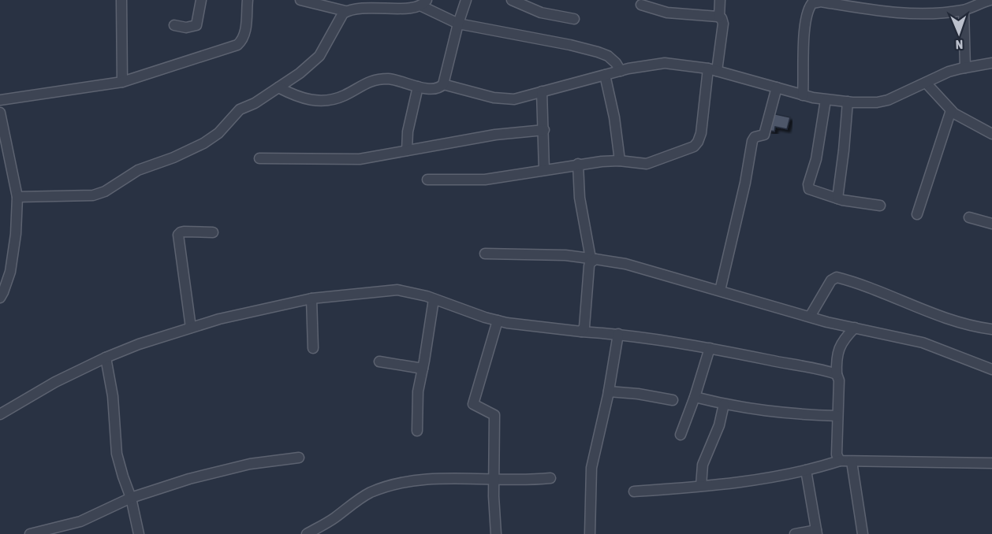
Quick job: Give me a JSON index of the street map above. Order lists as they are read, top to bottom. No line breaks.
{"north":"bottom"}
